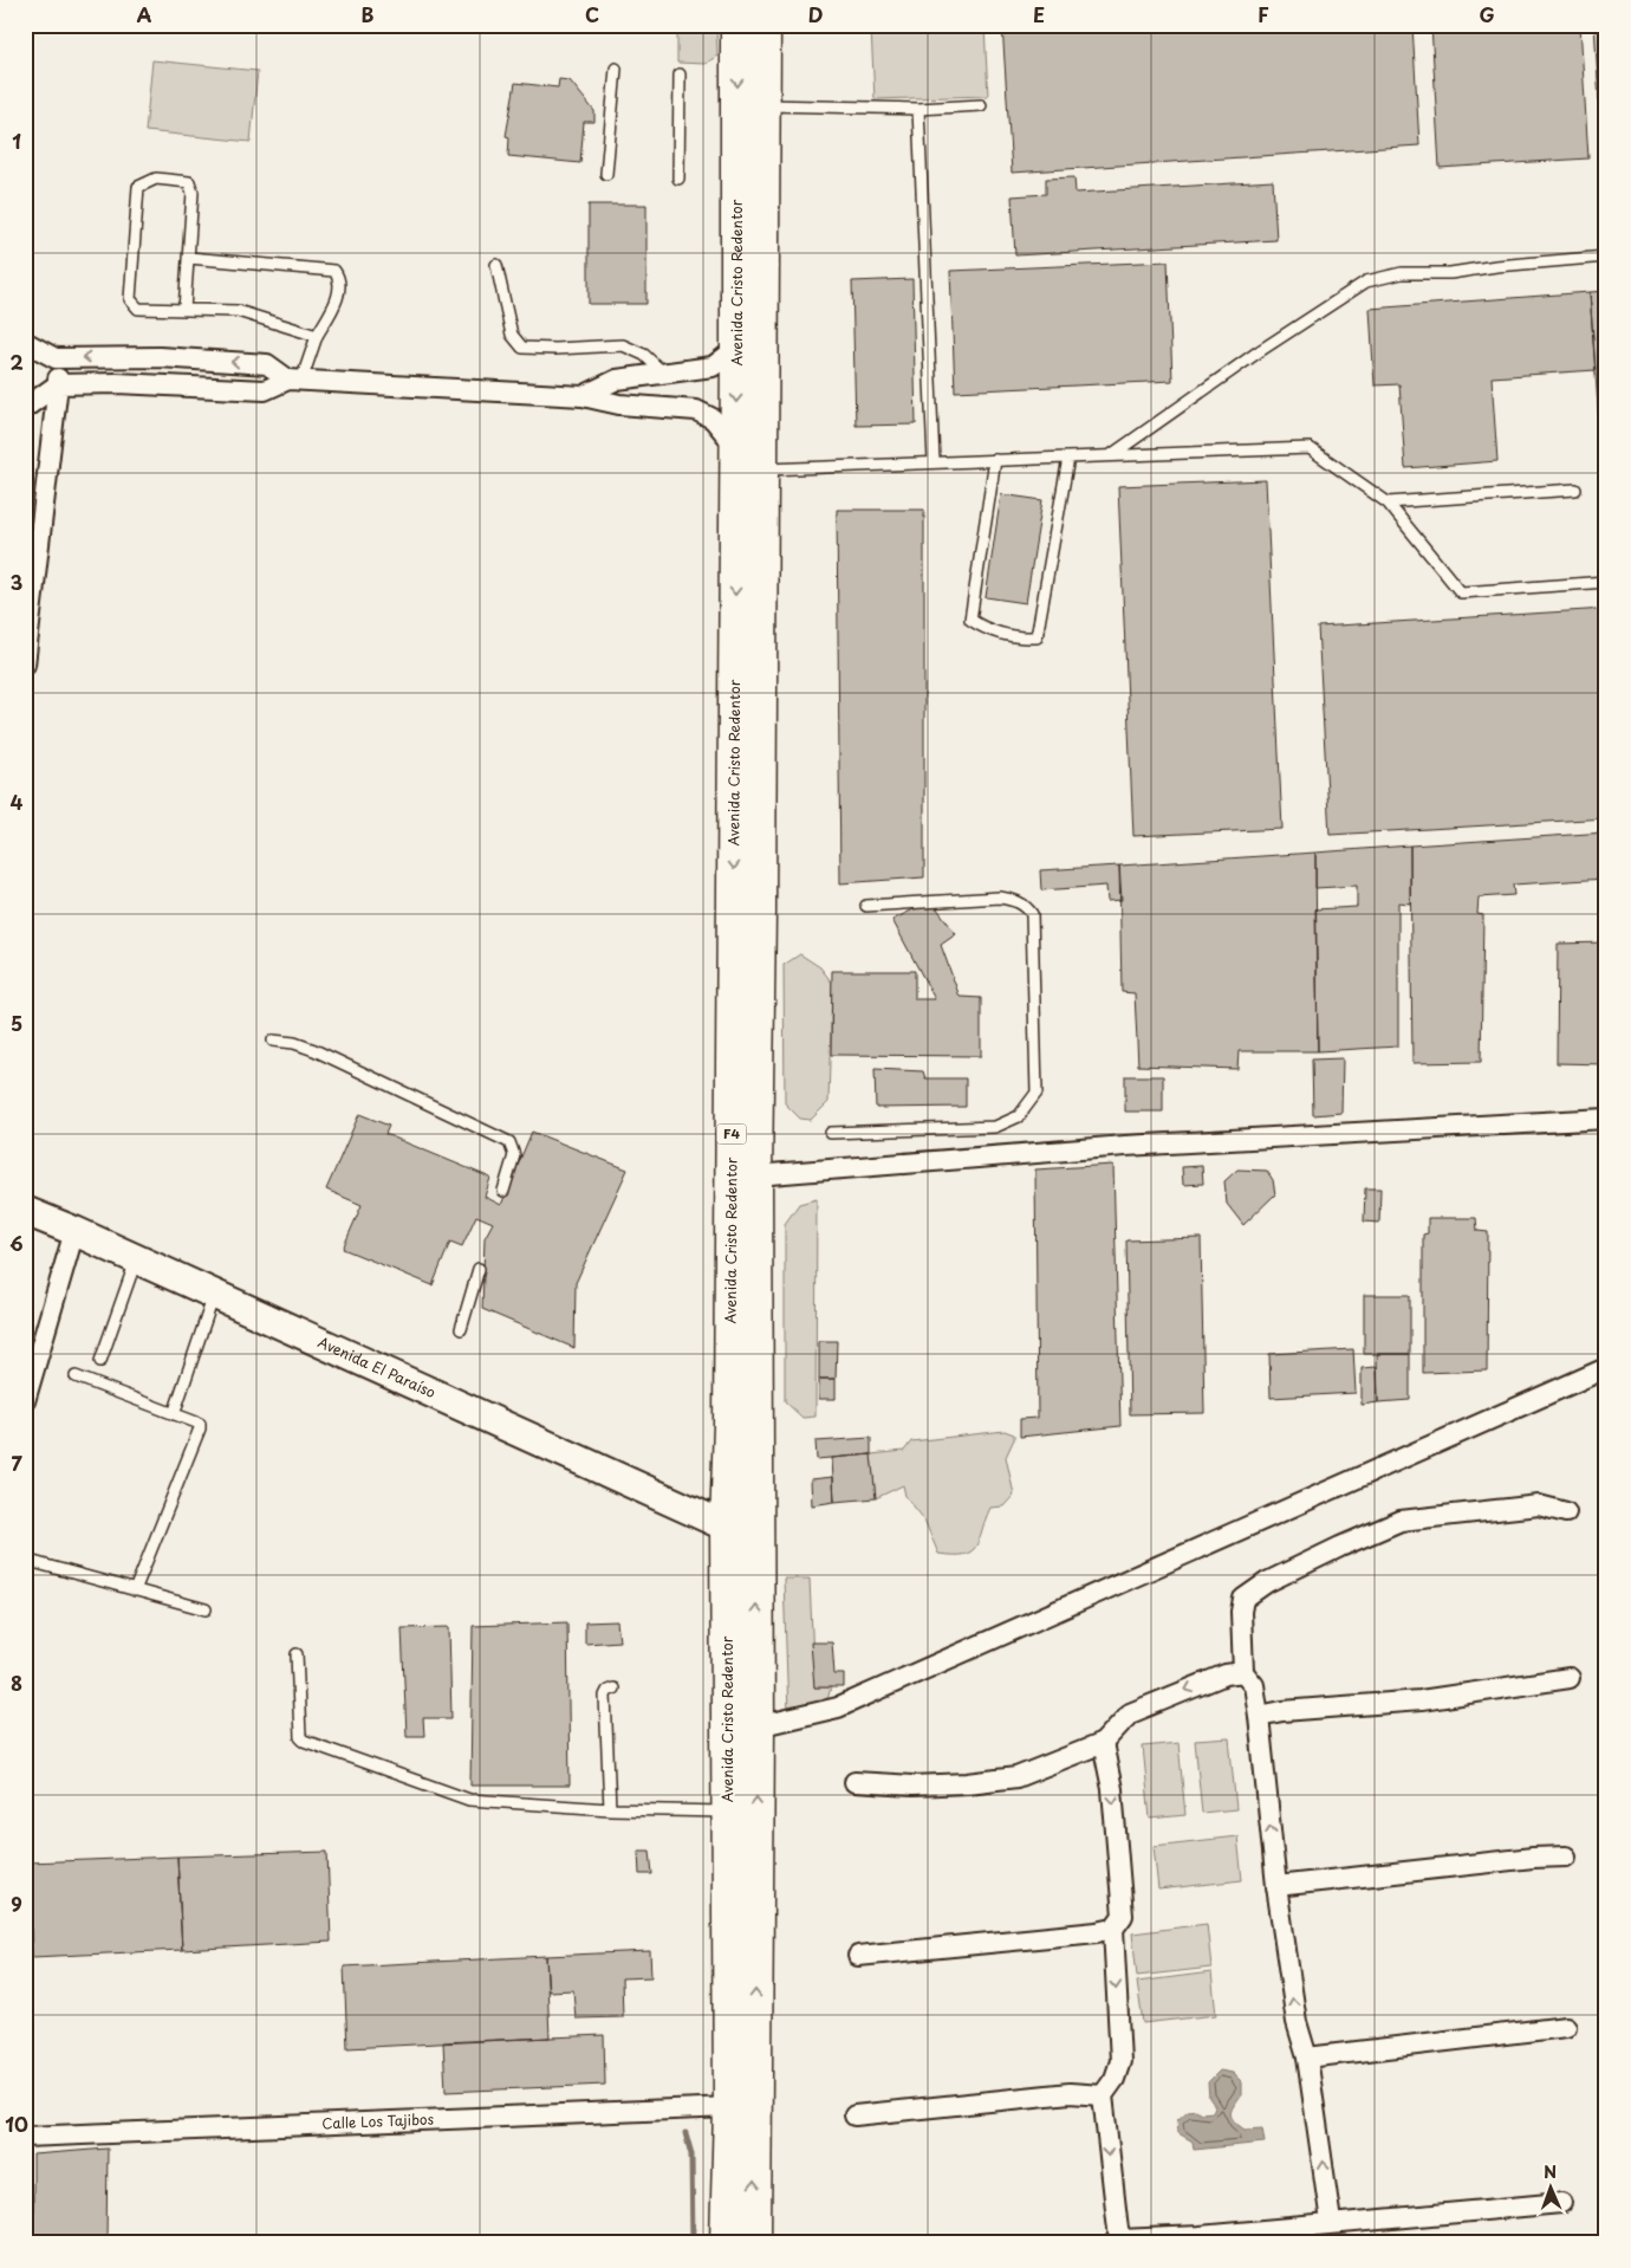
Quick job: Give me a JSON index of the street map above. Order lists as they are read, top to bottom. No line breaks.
{"streets":{"highway":["Avenida Cristo Redentor","F4"],"street":["Avenida El Paraíso","Calle Los Tajibos"]},"crossings":[["Avenida Cristo Redentor","Avenida El Paraíso"],["Avenida Cristo Redentor","Calle Los Tajibos"]],"north":"top","grid":{"columns":["A","B","C","D","E","F","G"],"rows":["1","2","3","4","5","6","7","8","9","10"]}}
